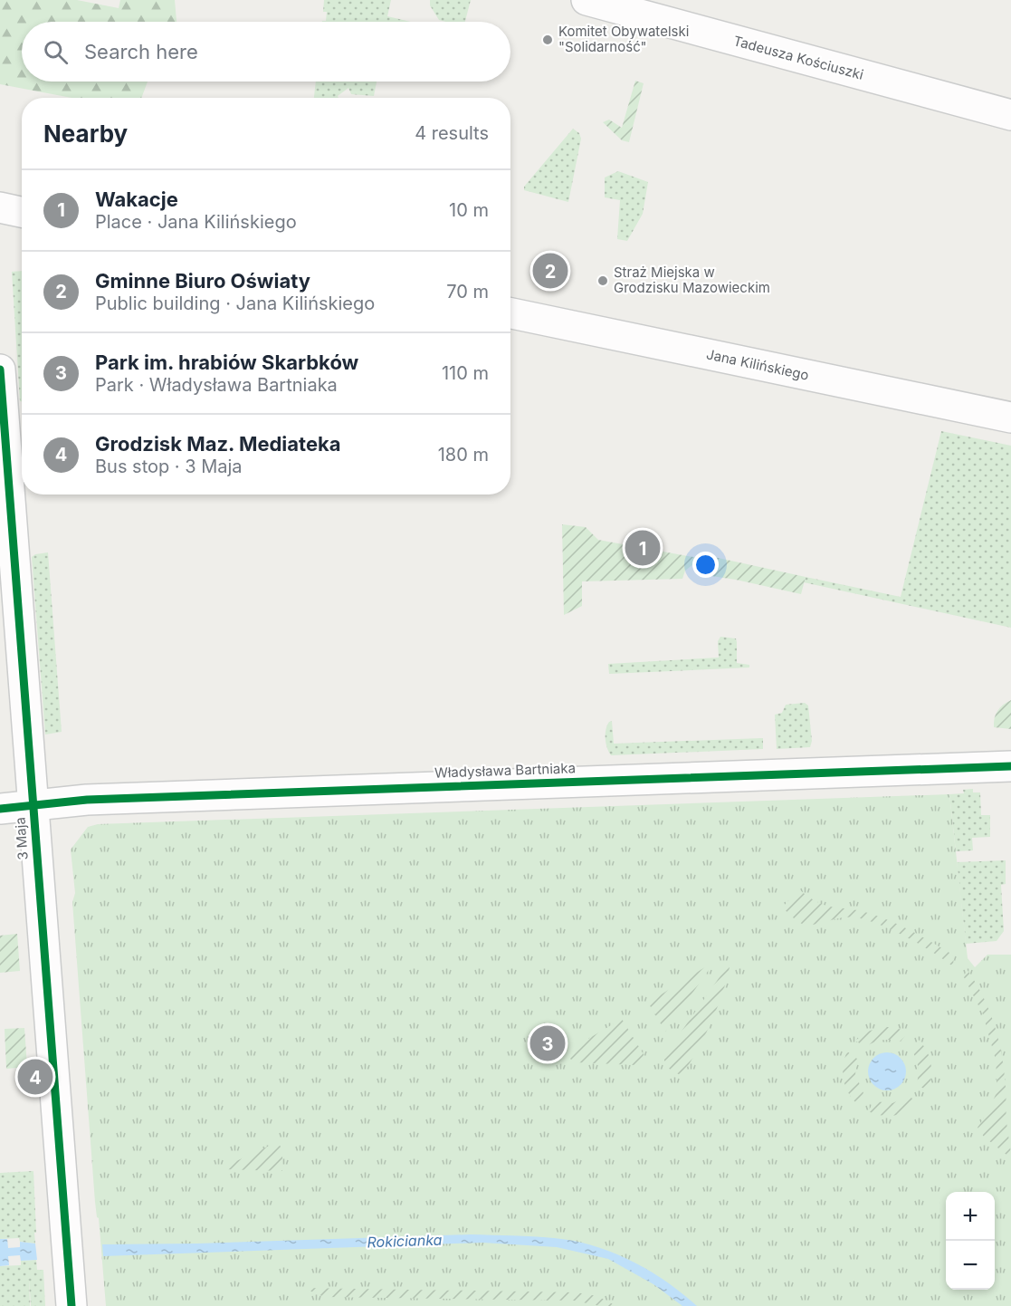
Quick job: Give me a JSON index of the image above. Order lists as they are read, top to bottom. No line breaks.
{"streets":{"street":["Tadeusza Kościuszki","Jana Kilińskiego","Władysława Bartniaka","3 Maja"]},"crossings":[["Władysława Bartniaka","3 Maja"]],"water":["Rokicianka"],"places":["Komitet Obywatelski \"Solidarność\"","Straż Miejska w Grodzisku Mazowieckim"],"page":{"search":"Search here","heading":["Nearby","4 results"],"list":[{"mark":"1","name":"Wakacje","note":"Place · Jana Kilińskiego","value":"10 m"},{"mark":"2","name":"Gminne Biuro Oświaty","note":"Public building · Jana Kilińskiego","value":"70 m"},{"mark":"3","name":"Park im. hrabiów Skarbków","note":"Park · Władysława Bartniaka","value":"110 m"},{"mark":"4","name":"Grodzisk Maz. Mediateka","note":"Bus stop · 3 Maja","value":"180 m"}],"pins":["2","1","3","4"],"map_buttons":["+","−"]}}
